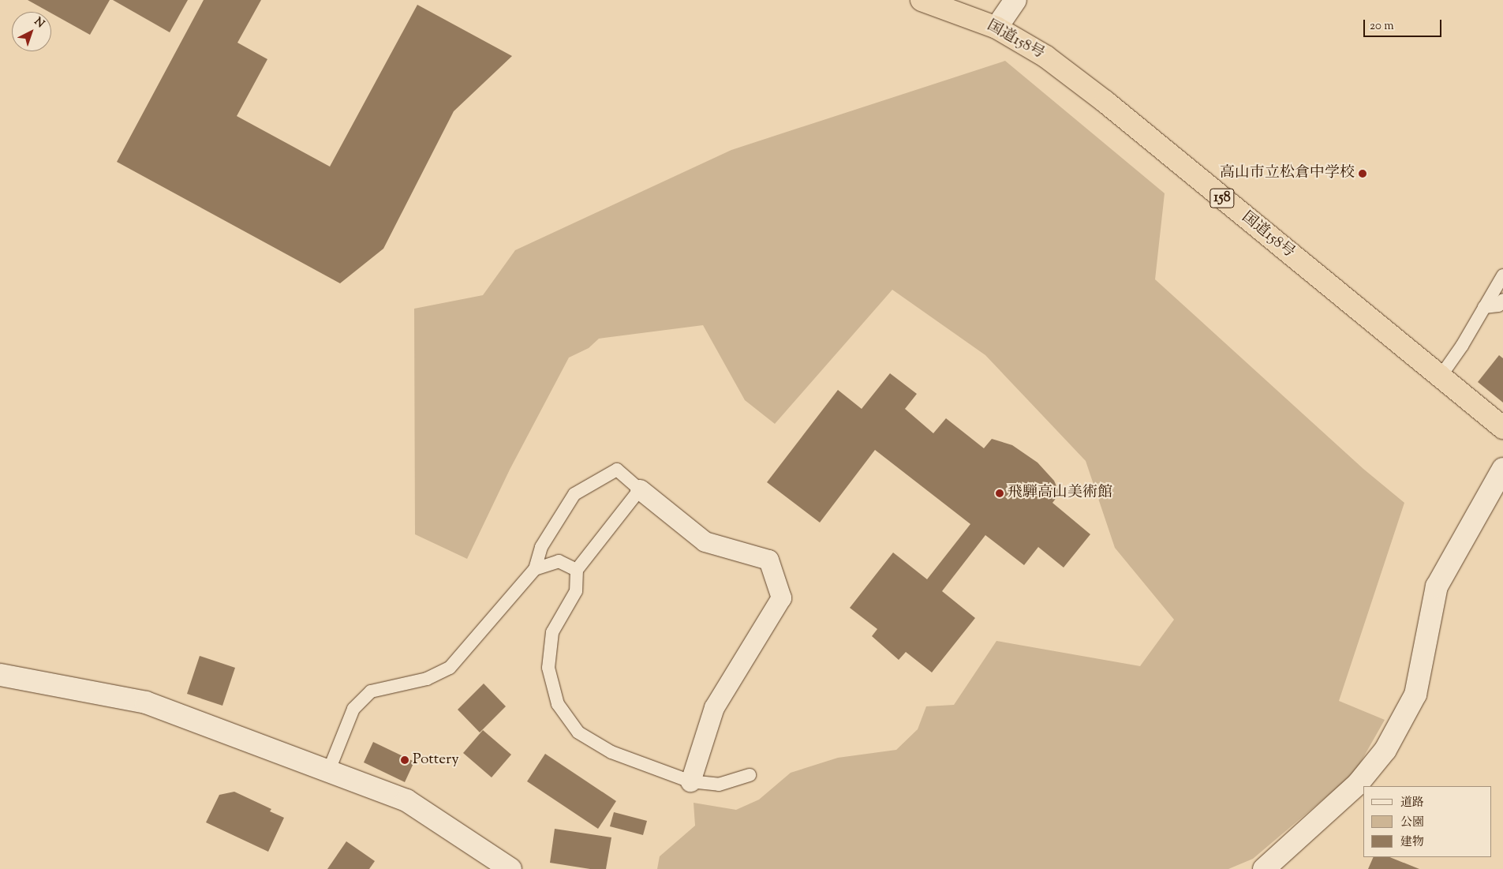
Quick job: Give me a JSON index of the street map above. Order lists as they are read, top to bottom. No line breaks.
{"streets":{"highway":["国道158号","158"]},"places":["高山市立松倉中学校","飛騨高山美術館","Pottery"],"legend":["道路","公園","建物"],"scale_bar":"20 m","north":"top right"}
